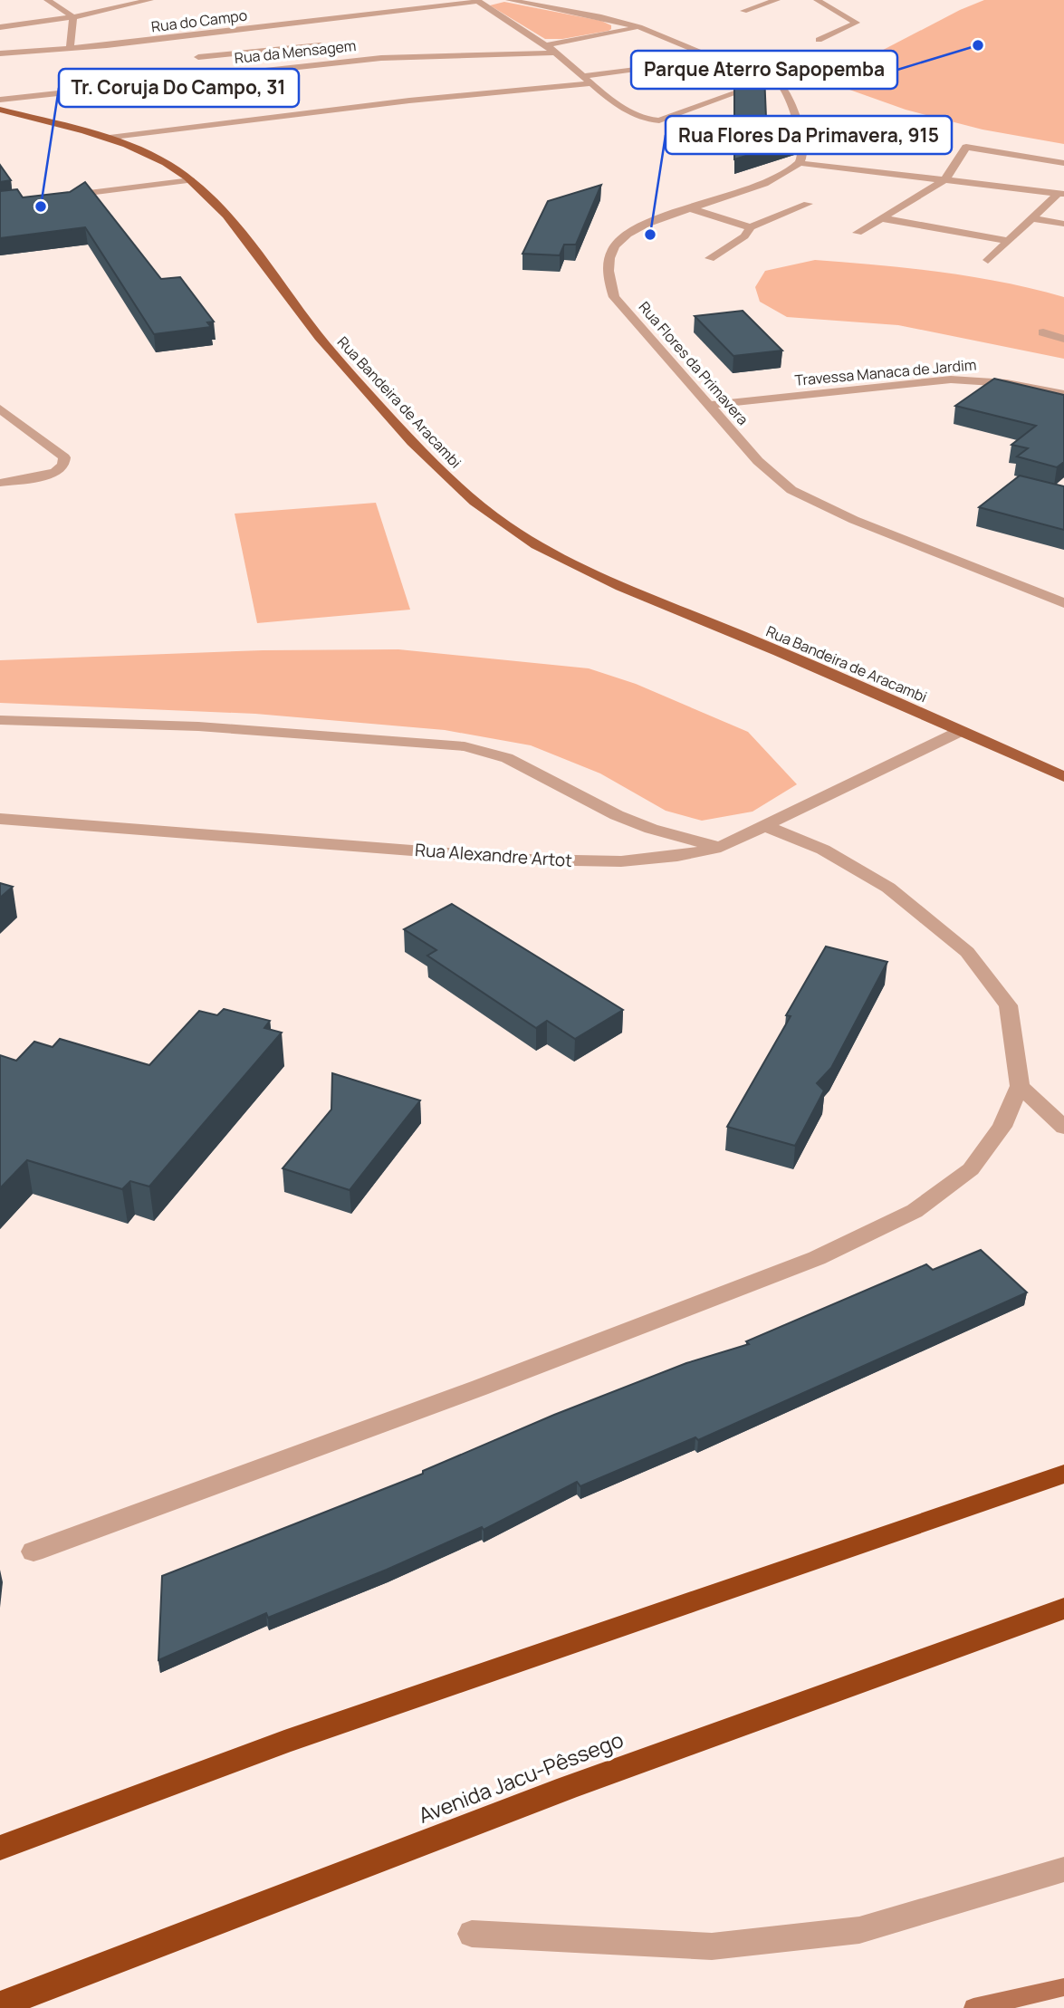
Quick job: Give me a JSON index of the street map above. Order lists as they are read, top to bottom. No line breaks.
{"streets":{"highway":["Avenida Jacu-Pêssego"],"main road":["Rua Bandeira de Aracambi"],"street":["Rua do Campo","Rua da Mensagem","Rua Flores da Primavera","Travessa Manaca de Jardim","Rua Alexandre Artot"]},"crossings":[["Rua Flores da Primavera","Travessa Manaca de Jardim"],["Rua Bandeira de Aracambi","Rua Alexandre Artot"]],"places":["Parque Aterro Sapopemba","Tr. Coruja Do Campo, 31","Rua Flores Da Primavera, 915"]}
